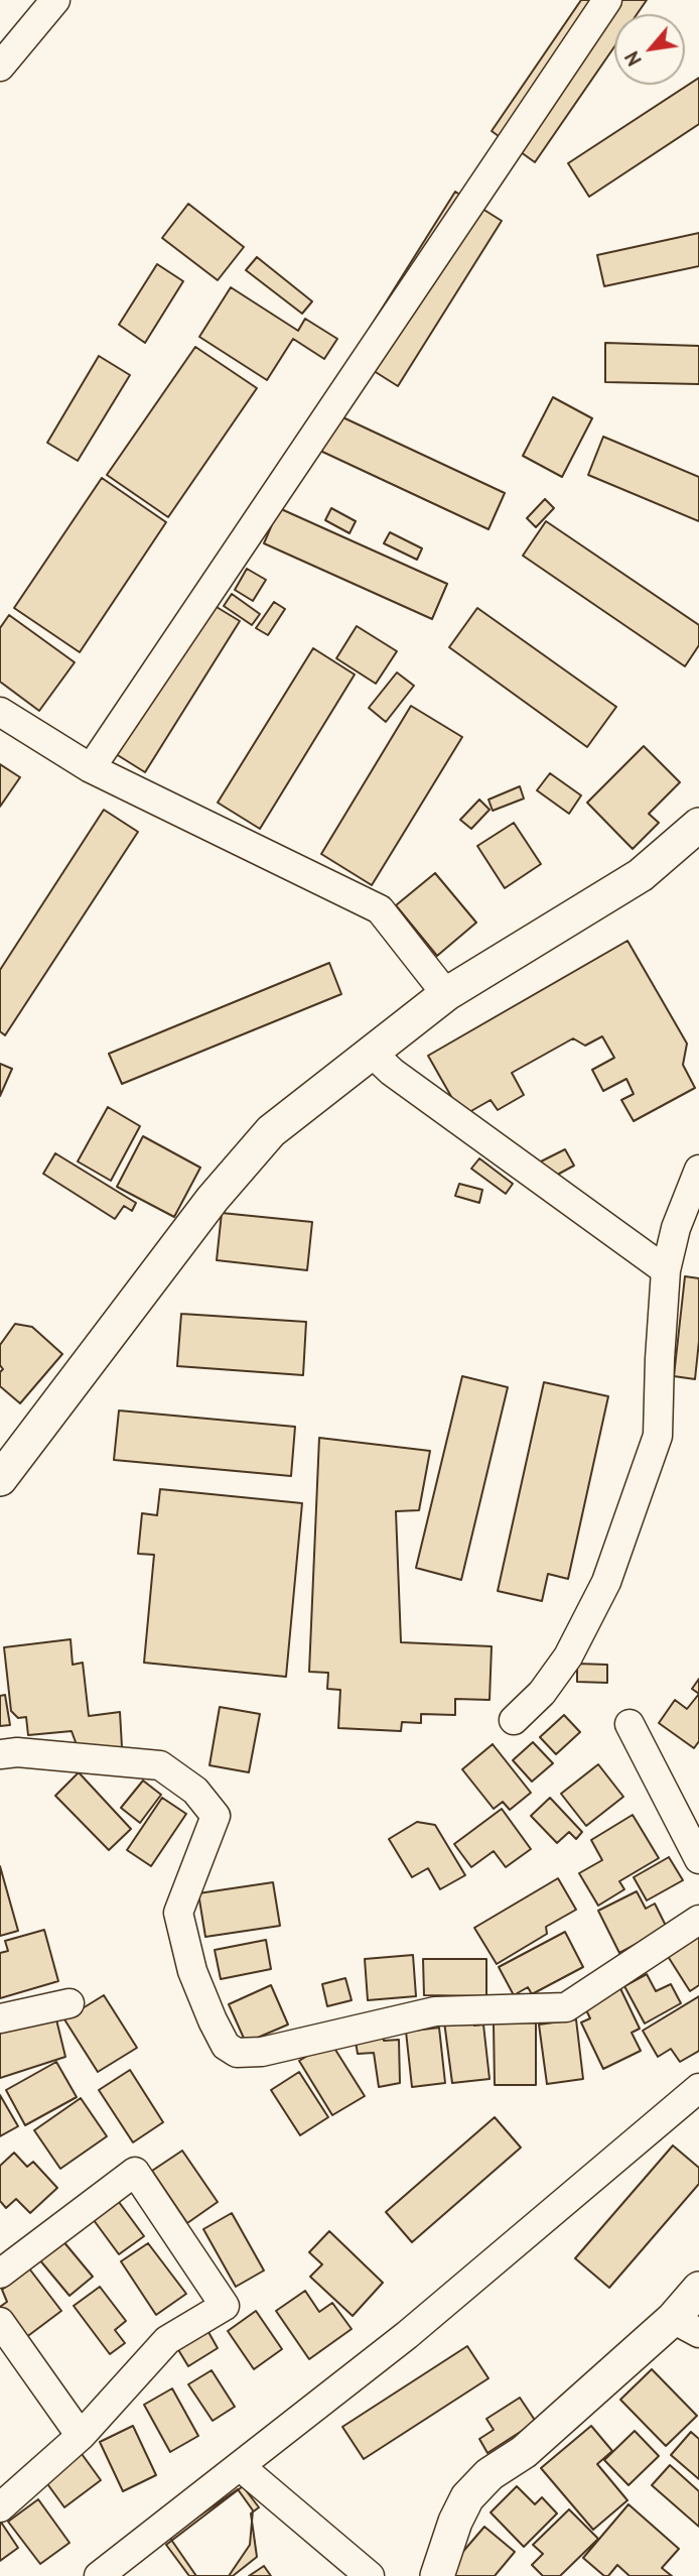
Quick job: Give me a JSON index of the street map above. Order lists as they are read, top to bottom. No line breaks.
{"north":"bottom left"}
